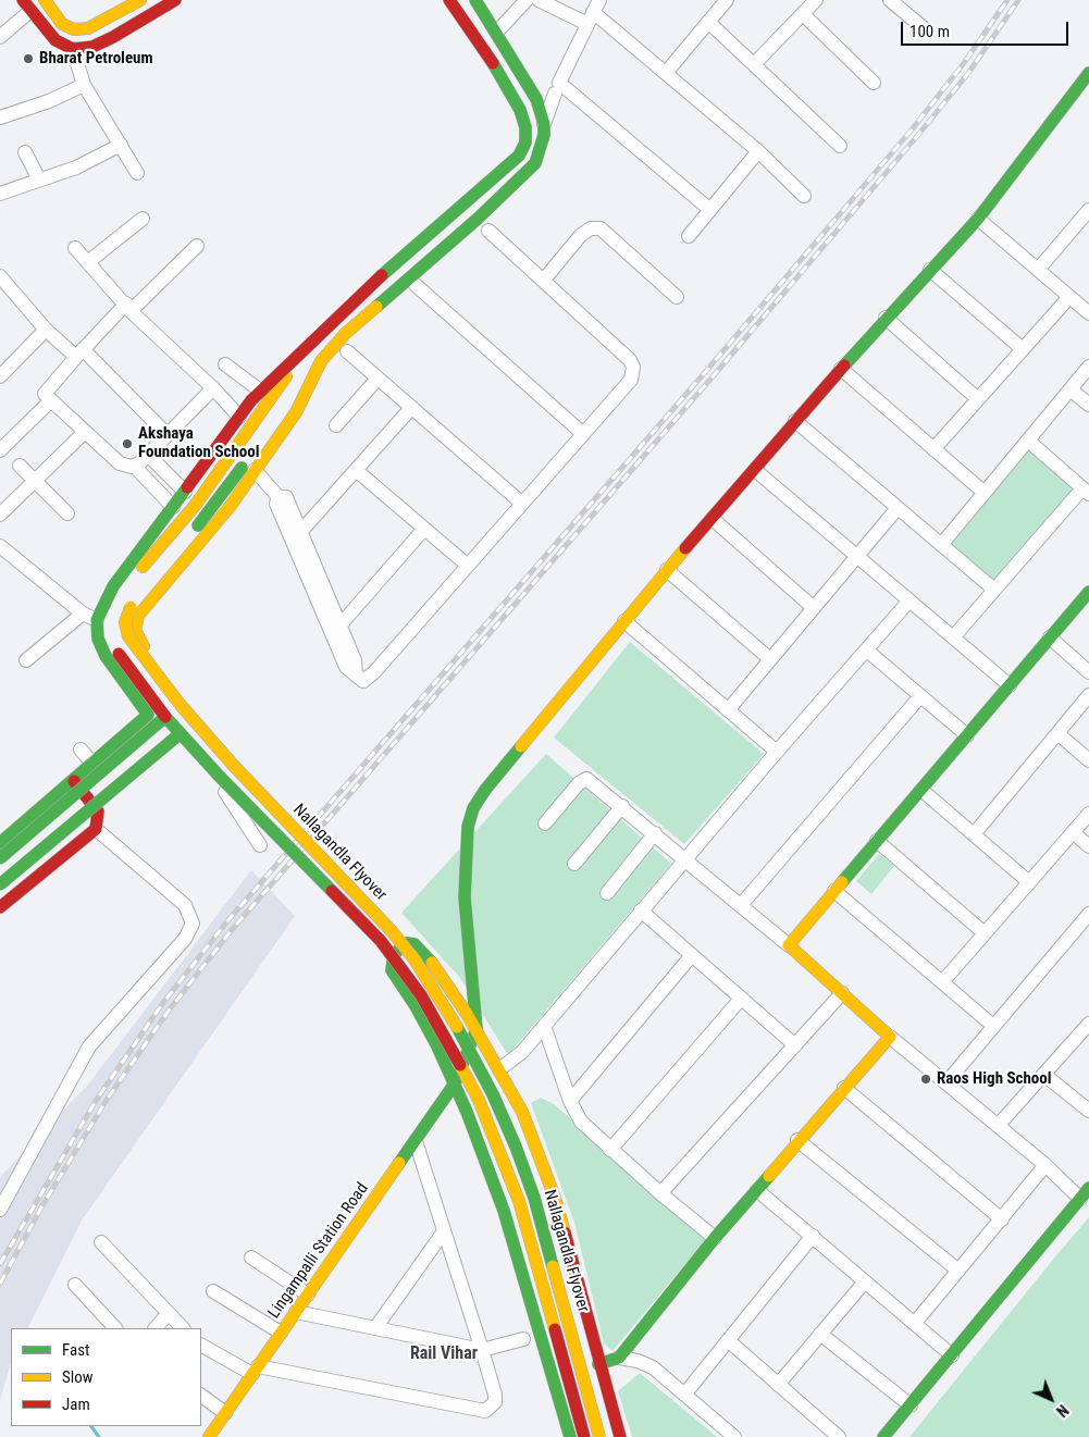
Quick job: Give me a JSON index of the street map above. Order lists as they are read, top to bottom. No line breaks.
{"streets":{"street":["Nallagandla Flyover","Lingampalli Station Road"]},"districts":["Rail Vihar"],"places":["Bharat Petroleum","Akshaya Foundation School","Raos High School"],"legend":["Fast","Slow","Jam"],"scale_bar":"100 m","north":"bottom right"}
